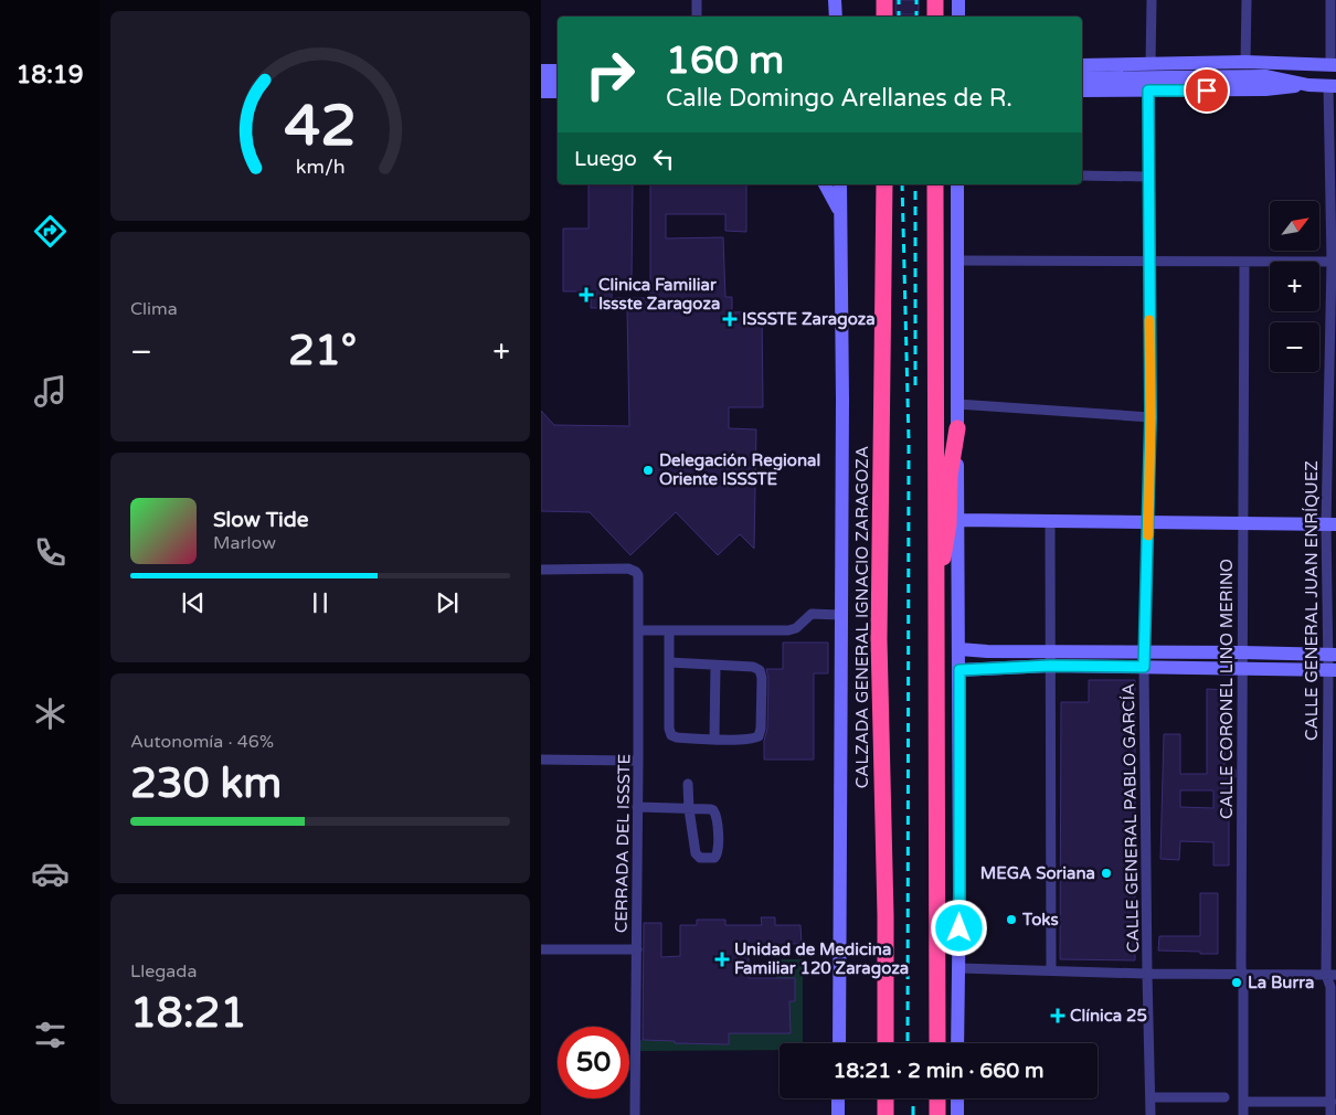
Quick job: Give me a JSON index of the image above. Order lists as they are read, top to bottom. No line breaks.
{"streets":{"highway":["CALZADA GENERAL IGNACIO ZARAGOZA"],"street":["CALLE GENERAL JUAN ENRÍQUEZ","CALLE CORONEL LINO MERINO","CALLE GENERAL PABLO GARCÍA","CERRADA DEL ISSSTE"]},"places":{"health":["Clinica Familiar Issste Zaragoza","ISSSTE Zaragoza","Unidad de Medicina Familiar 120 Zaragoza","Clínica 25"],"other":["Delegación Regional Oriente ISSSTE","MEGA Soriana","Toks","La Burra"]},"north":"top right","page":{"tabs":"18:19","turn":["160 m","Calle Domingo Arellanes de R."],"then":"Luego","map_buttons":["+","−"],"tile":["Clima",["Autonomía · 46%","230 km"],["Llegada","18:21"]],"heat":["−","21°","+"],"song":["Slow Tide","Marlow"],"limit":"50","trip":"18:21 · 2 min · 660 m","gauge":["42","km/h"]}}
